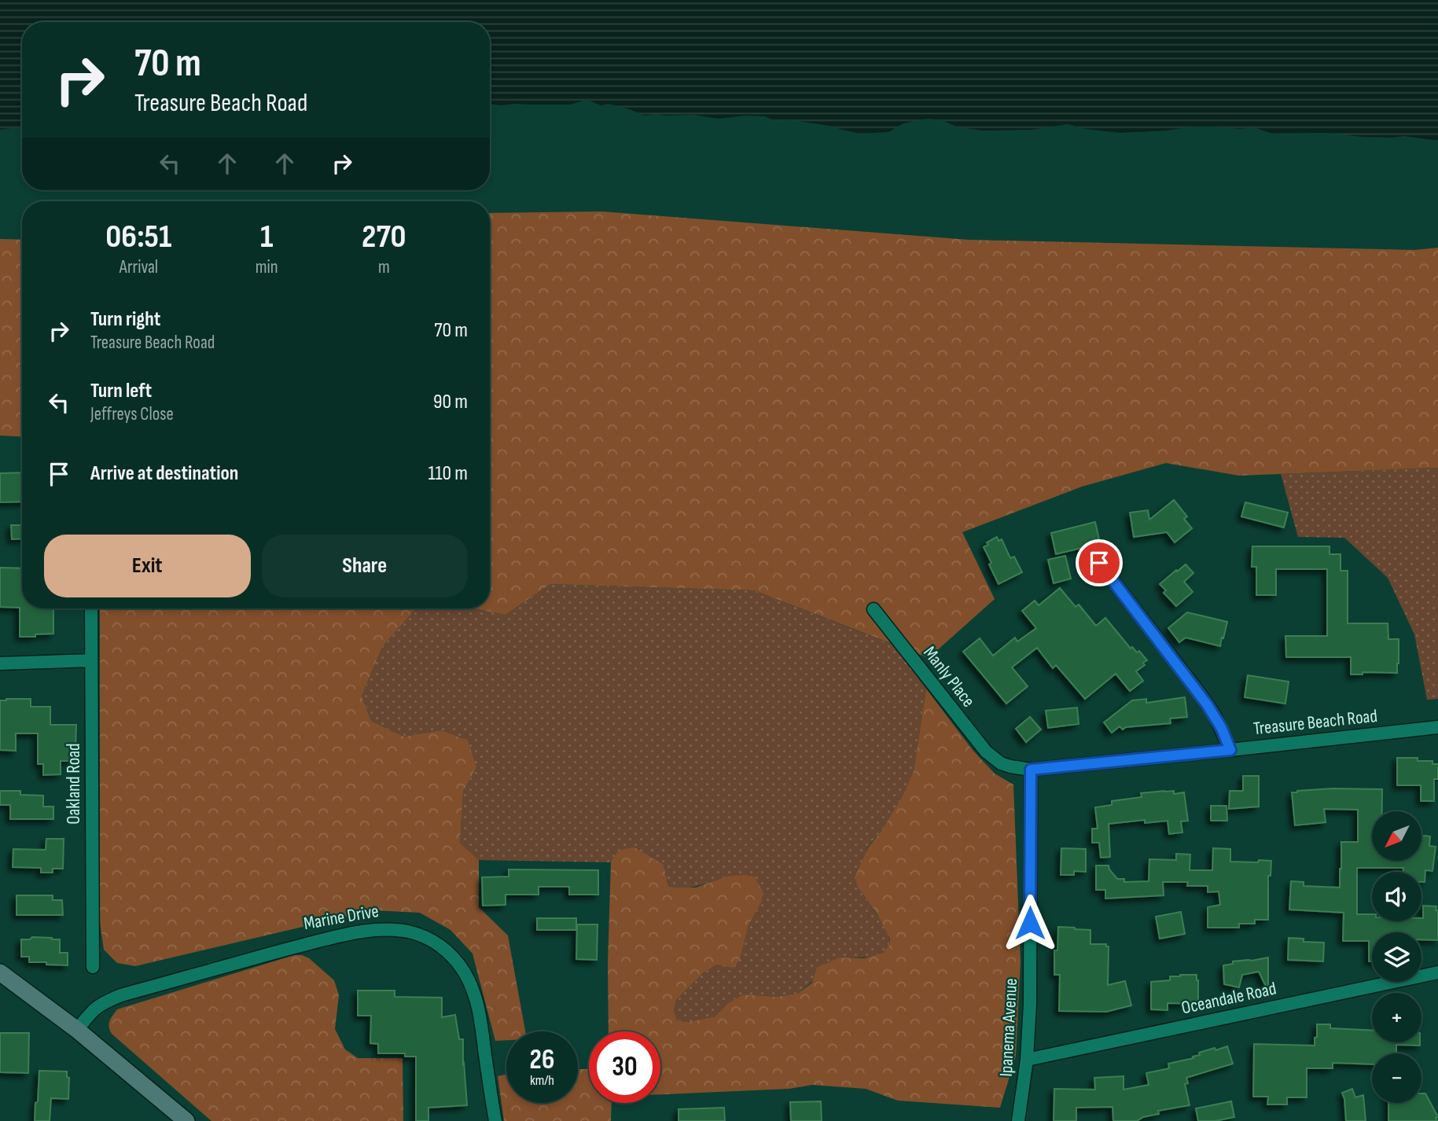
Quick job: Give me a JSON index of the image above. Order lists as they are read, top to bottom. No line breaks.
{"streets":{"street":["Manly Place","Treasure Beach Road","Oakland Road","Marine Drive","Oceandale Road","Ipanema Avenue"]},"crossings":[["Manly Place","Treasure Beach Road"],["Treasure Beach Road","Ipanema Avenue"],["Oceandale Road","Ipanema Avenue"]],"north":"bottom left","page":{"turn":["70 m","Treasure Beach Road"],"eta":["06:51","Arrival","1","min","270","m"],"list":[{"name":"Turn right","note":"Treasure Beach Road","value":"70 m"},{"name":"Turn left","note":"Jeffreys Close","value":"90 m"},{"name":"Arrive at destination","value":"110 m"}],"buttons":["Exit","Share"],"map_buttons":["+","−"],"speed":"26 km/h","limit":"30"}}
